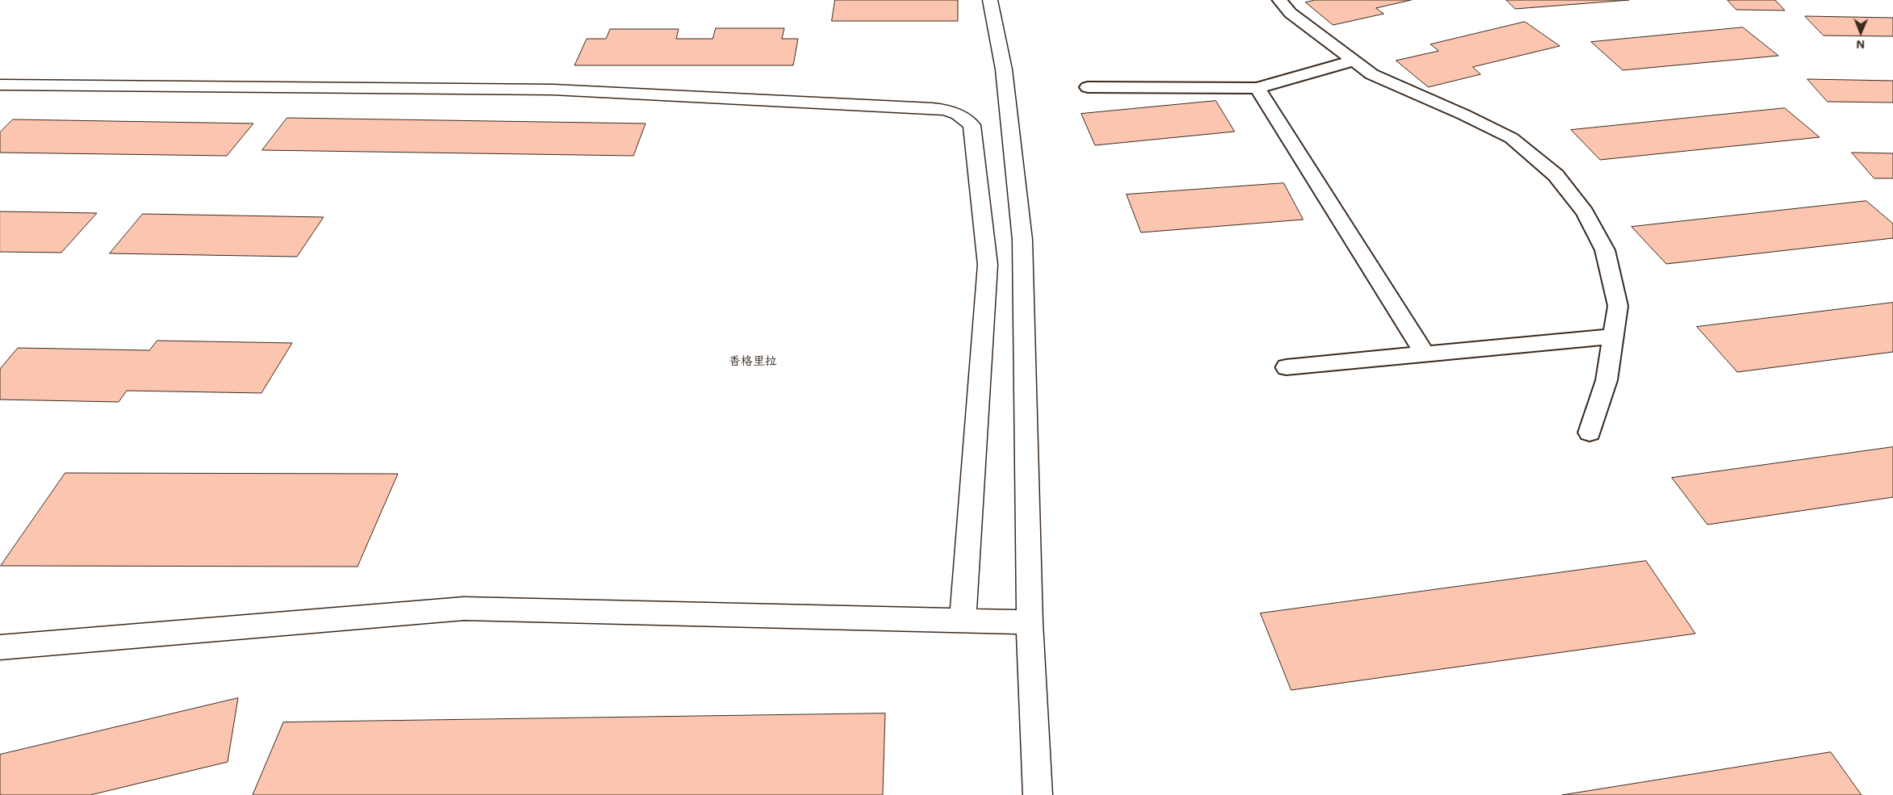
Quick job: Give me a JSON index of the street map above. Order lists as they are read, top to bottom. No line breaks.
{"districts":["香格里拉"],"north":"bottom"}
